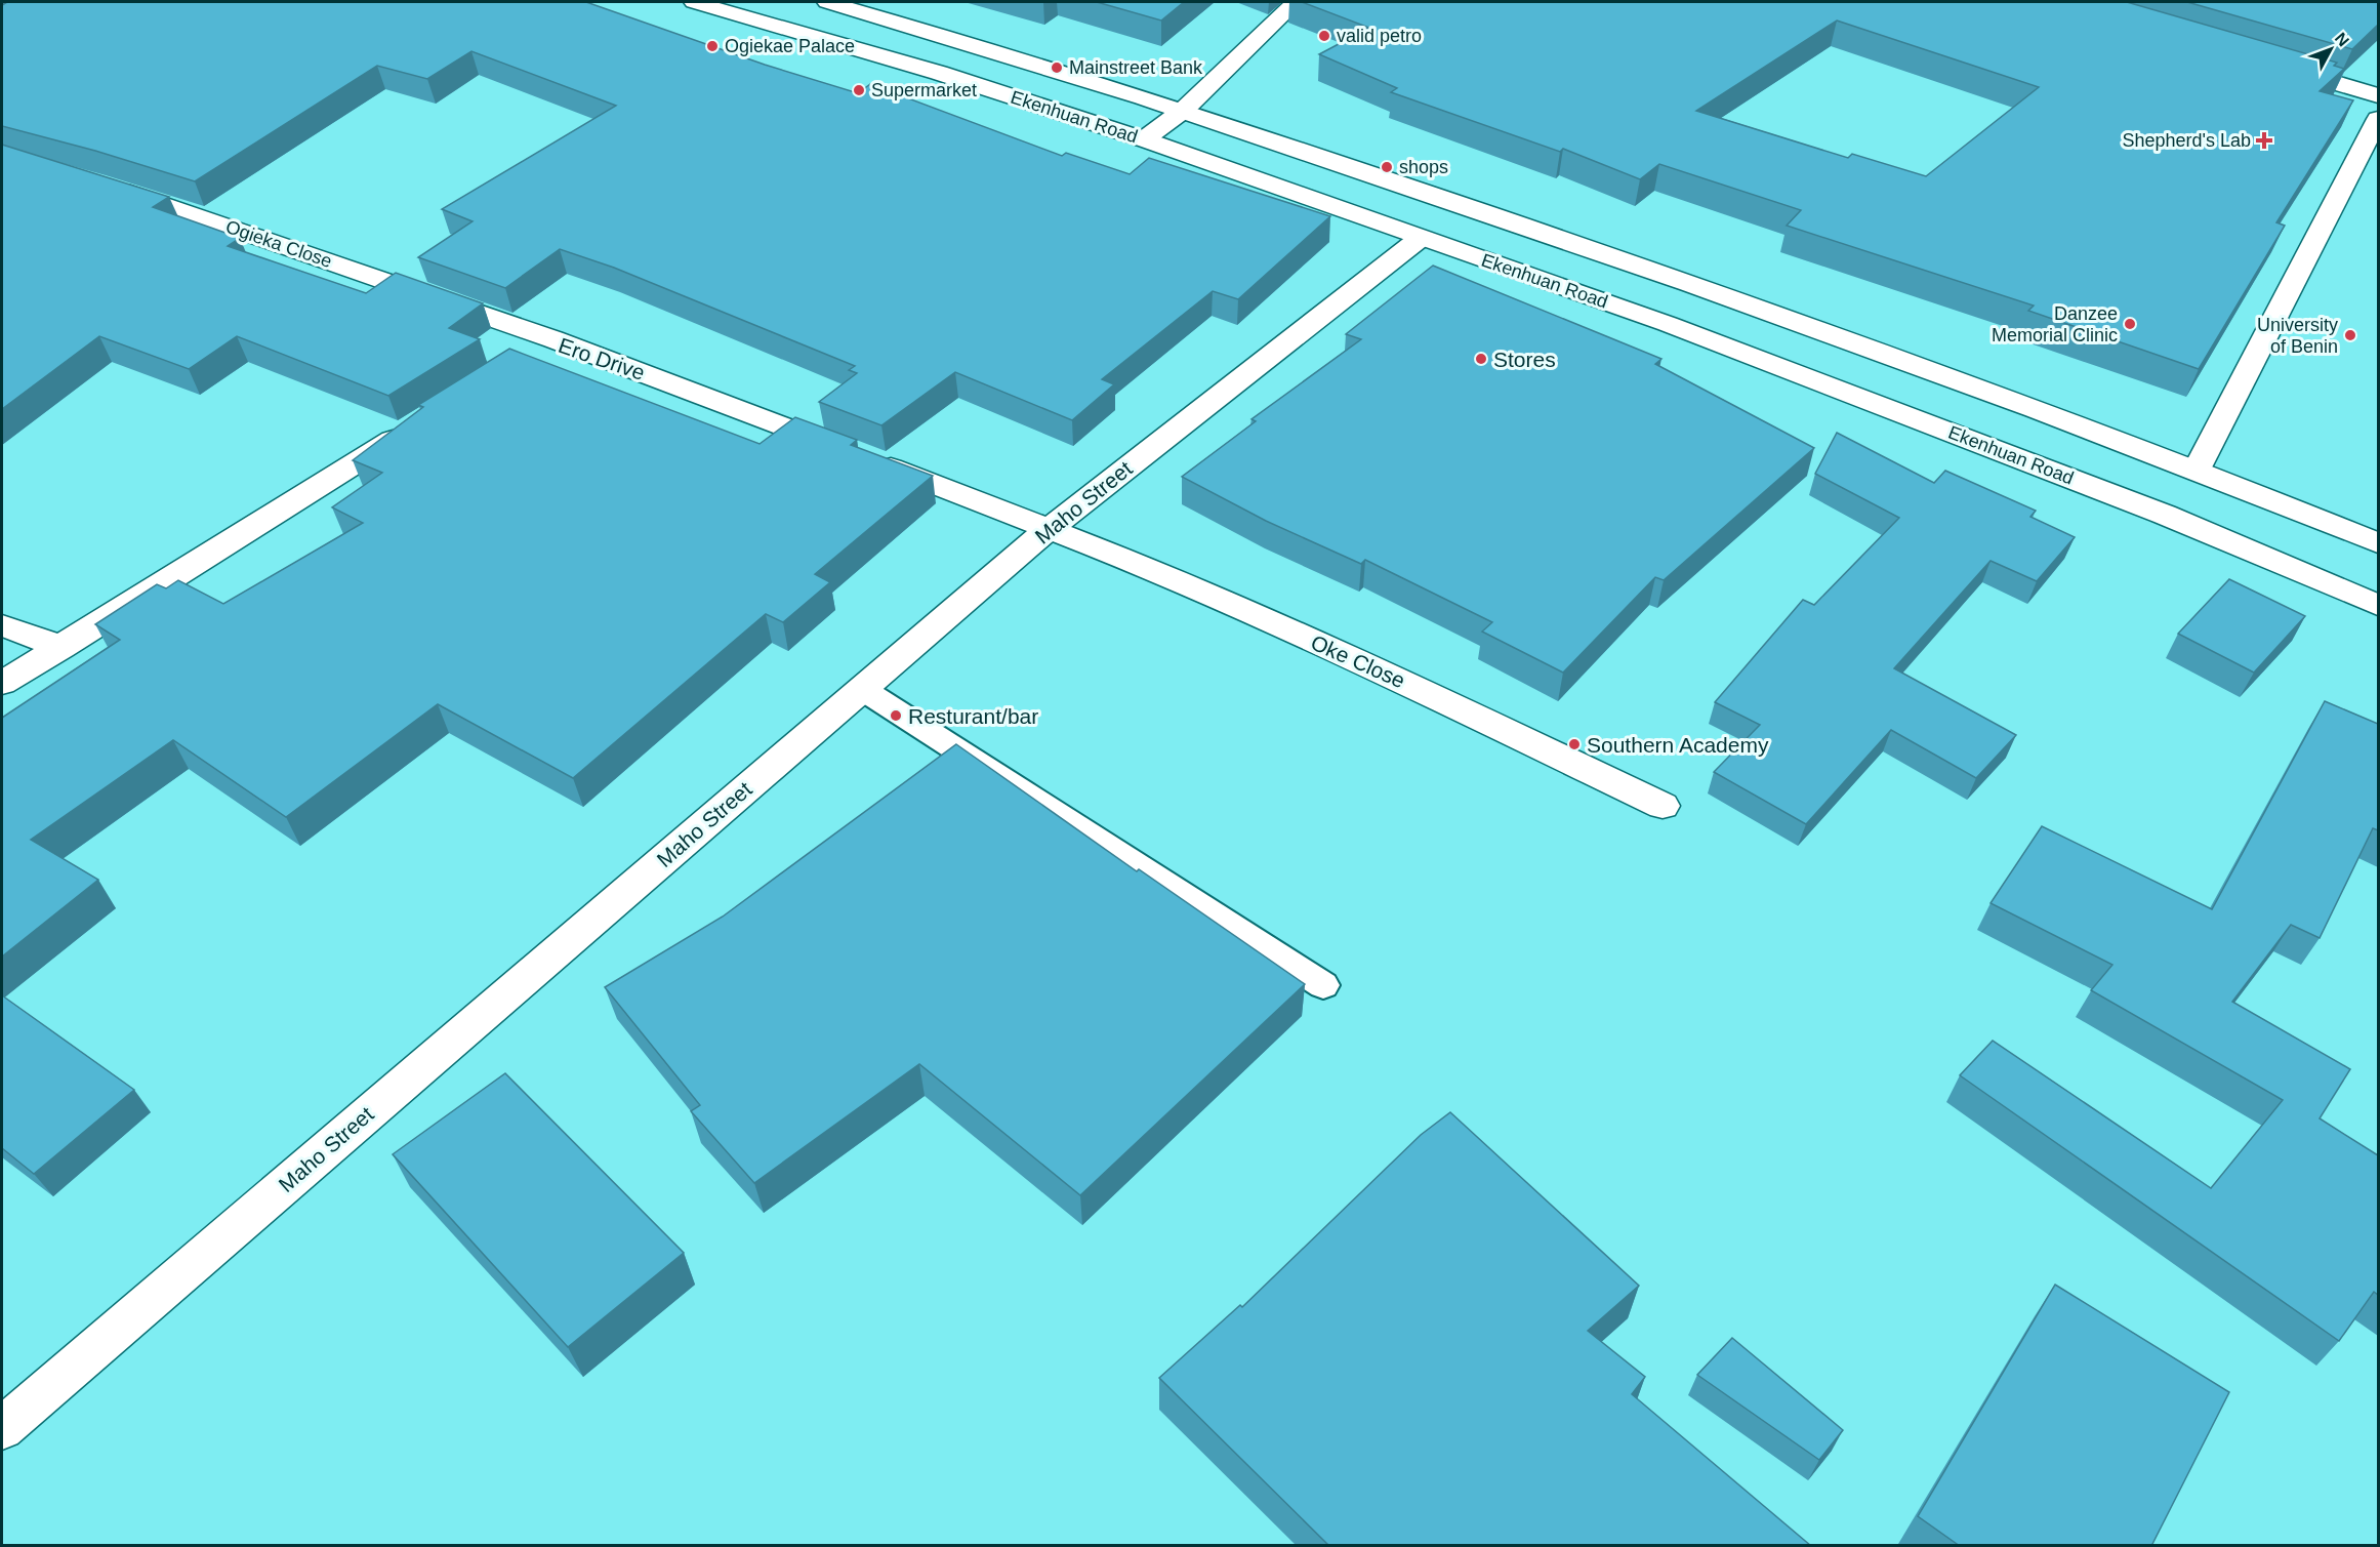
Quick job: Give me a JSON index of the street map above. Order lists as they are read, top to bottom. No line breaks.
{"streets":{"street":["Ekenhuan Road","Ogieka Close","Ero Drive","Maho Street","Oke Close"]},"crossings":[["Ekenhuan Road","Maho Street"],["Ogieka Close","Ero Drive"],["Ero Drive","Maho Street"],["Ero Drive","Oke Close"],["Maho Street","Oke Close"]],"places":{"other":["valid petro","Ogiekae Palace","Mainstreet Bank","Supermarket","shops","Danzee Memorial Clinic","University of Benin","Stores","Resturant/bar","Southern Academy"],"health":["Shepherd's Lab"]},"north":"top right"}
